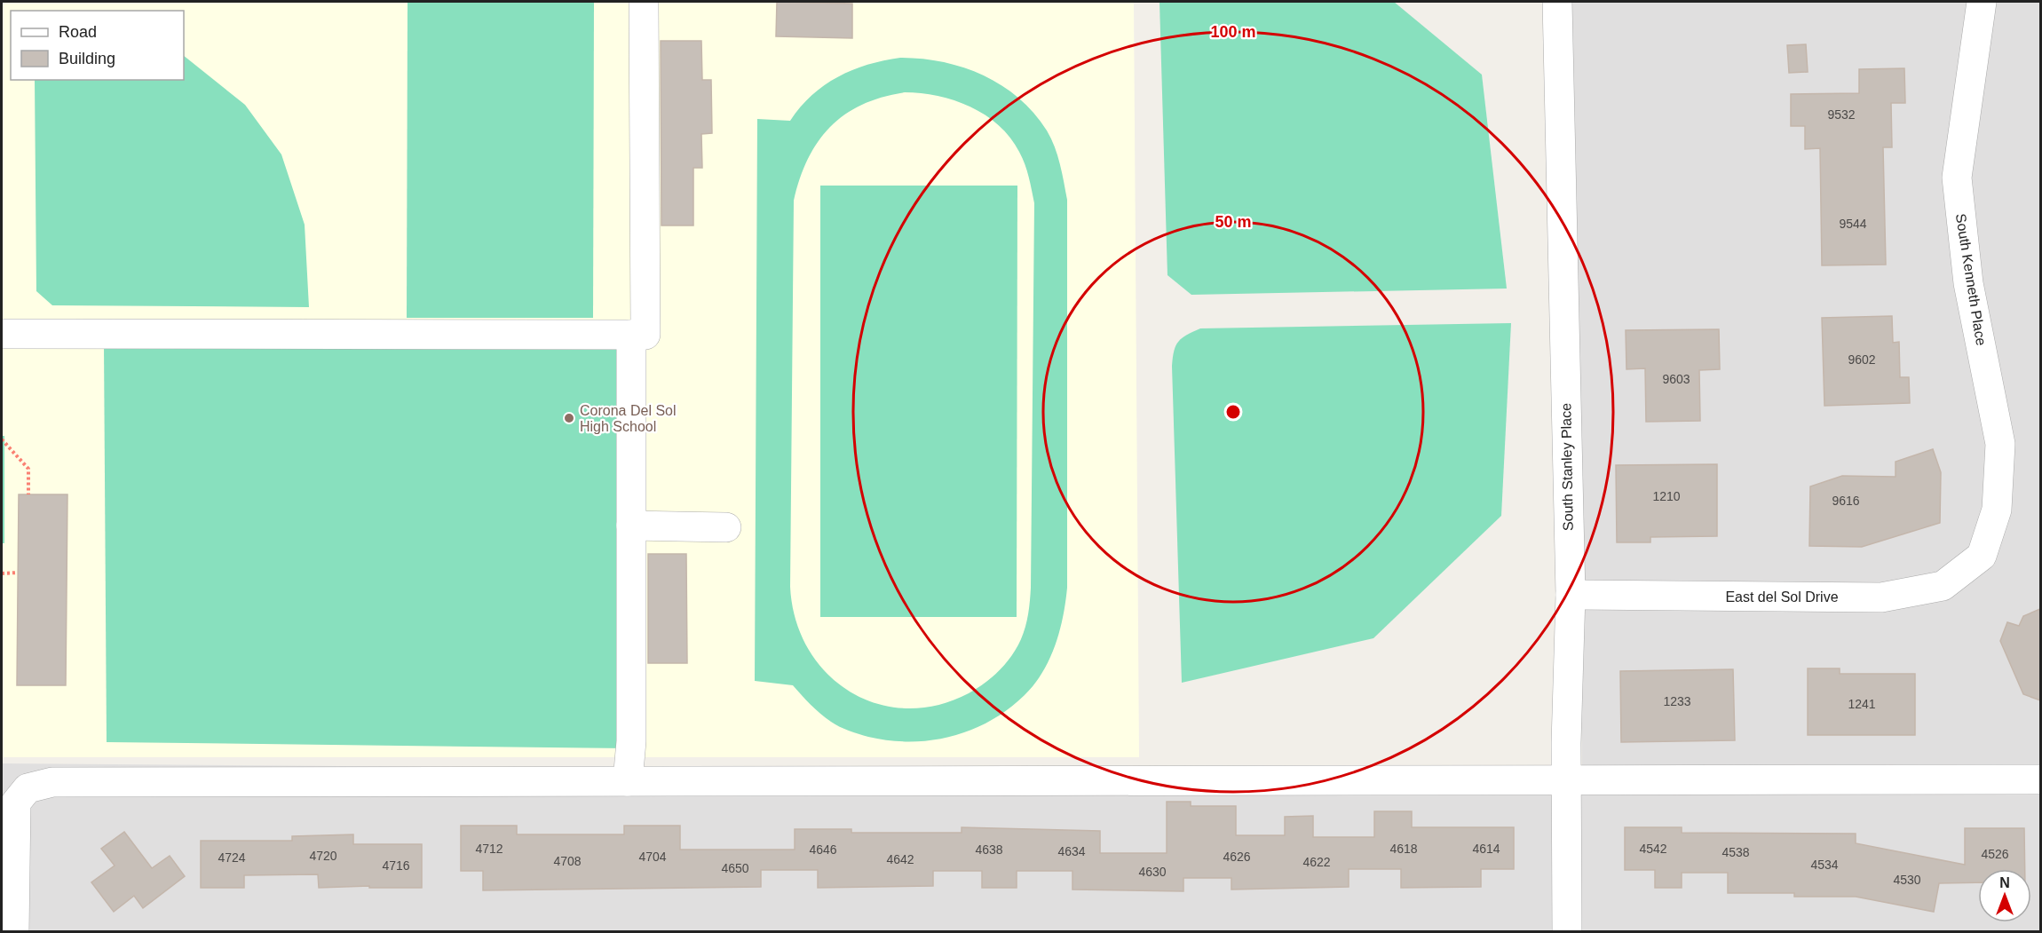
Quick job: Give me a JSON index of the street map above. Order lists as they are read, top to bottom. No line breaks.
{"streets":{"street":["South Kenneth Place","South Stanley Place","East del Sol Drive"]},"crossings":[["South Kenneth Place","East del Sol Drive"],["South Stanley Place","East del Sol Drive"]],"places":["Corona Del Sol High School"],"house_numbers":["9532","9544","9602","9603","1210","9616","1233","1241","4712","4618","4614","4542","4646","4638","4634","4538","4526","4720","4704","4626","4724","4642","4708","4622","4534","4716","4650","4630","4530"],"legend":["Road","Building"],"north":"top","rings":["100 m","50 m"]}
